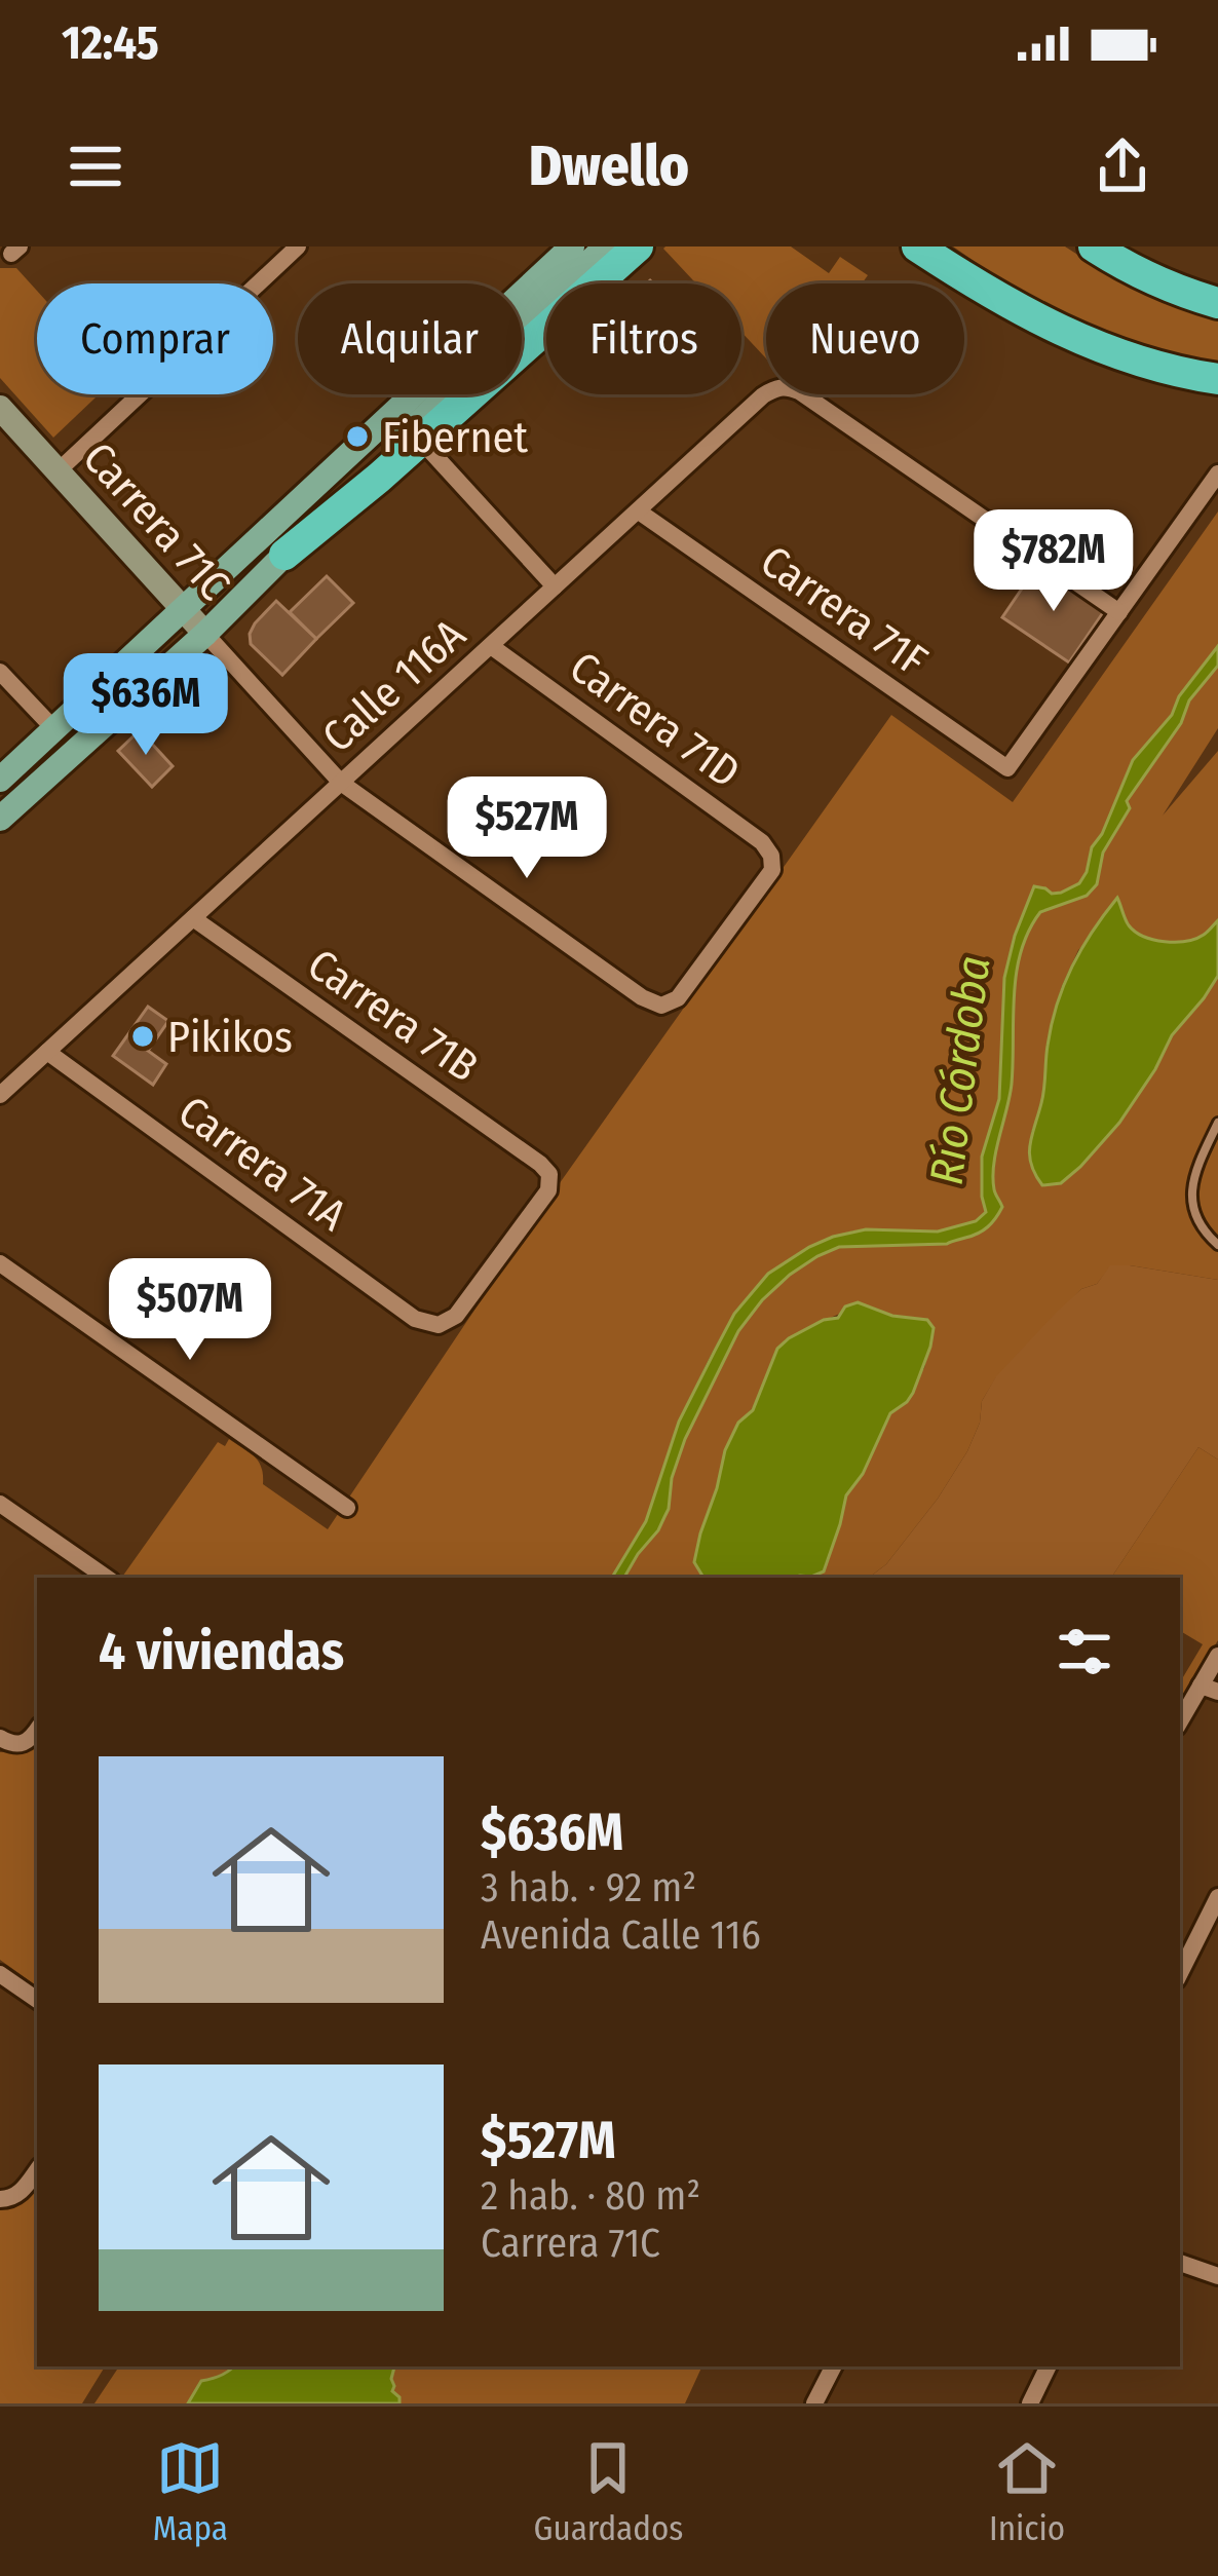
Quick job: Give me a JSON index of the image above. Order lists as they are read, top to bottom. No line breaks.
{"streets":{"street":["Carrera 71C","Carrera 71F","Calle 116A","Carrera 71D","Carrera 71B","Carrera 71A"]},"crossings":[["Carrera 71C","Calle 116A"],["Carrera 71C","Carrera 71D"],["Carrera 71F","Calle 116A"],["Calle 116A","Carrera 71D"],["Calle 116A","Carrera 71B"],["Calle 116A","Carrera 71A"],["Carrera 71B","Carrera 71A"]],"water":["Río Córdoba"],"places":["Fibernet","Pikikos"],"page":{"status":"12:45","header":"Dwello","chip":["Comprar","Alquilar","Filtros","Nuevo"],"price":["$782M","$636M","$527M","$507M"],"heading":"4 viviendas","list":[{"name":"$636M","note":"3 hab. · 92 m² · Avenida Calle 116"},{"name":"$527M","note":"2 hab. · 80 m² · Carrera 71C"}],"tabs":["Mapa","Guardados","Inicio"]}}
